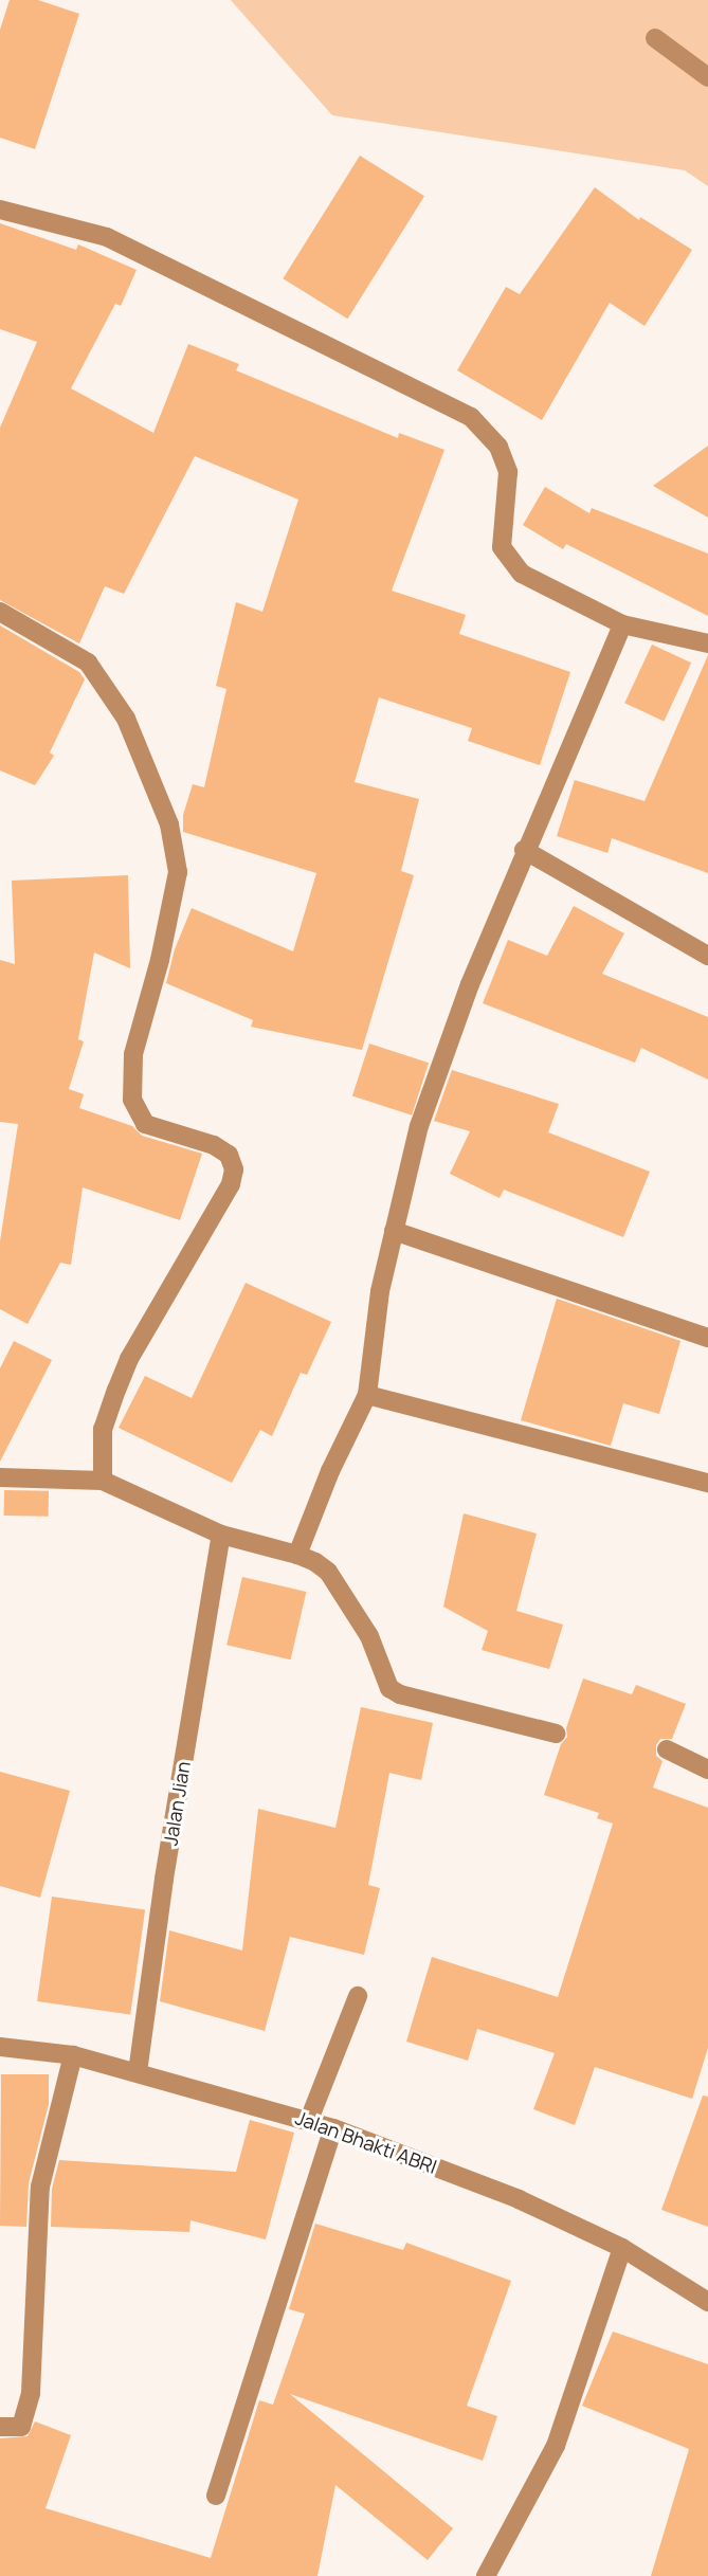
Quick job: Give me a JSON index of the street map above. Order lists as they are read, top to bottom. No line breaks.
{"streets":{"street":["Jalan Jian","Jalan Bhakti ABRI"]},"crossings":[["Jalan Jian","Jalan Bhakti ABRI"]]}
